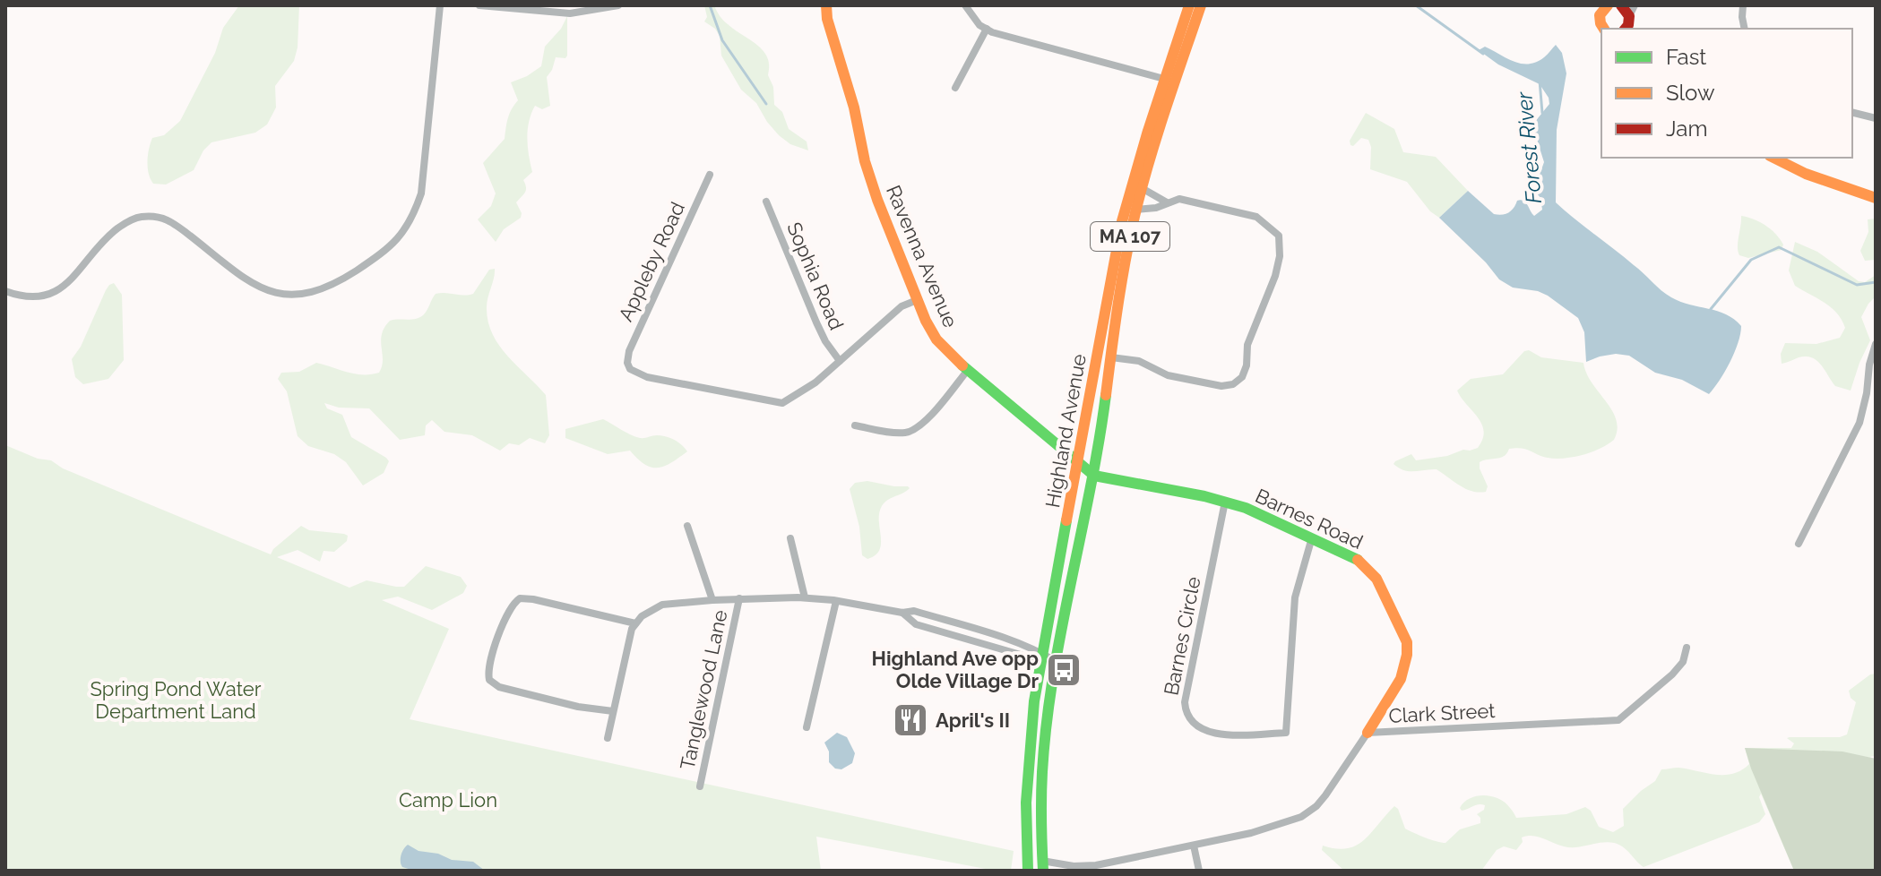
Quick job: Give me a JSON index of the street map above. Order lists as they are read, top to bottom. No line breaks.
{"streets":{"main road":["MA 107","Ravenna Avenue","Highland Avenue","Barnes Road"],"street":["Appleby Road","Sophia Road","Barnes Circle","Tanglewood Lane","Clark Street"]},"crossings":[["Ravenna Avenue","Highland Avenue"],["Ravenna Avenue","Barnes Road"],["Appleby Road","Sophia Road"],["Highland Avenue","Barnes Road"],["Highland Avenue","Clark Street"],["Barnes Road","Barnes Circle"],["Barnes Road","Clark Street"]],"water":["Forest River"],"parks":["Spring Pond Water Department Land","Camp Lion"],"places":{"bus stop":["Highland Ave opp Olde Village Dr"],"restaurant":["April's II"]},"legend":["Fast","Slow","Jam"]}
